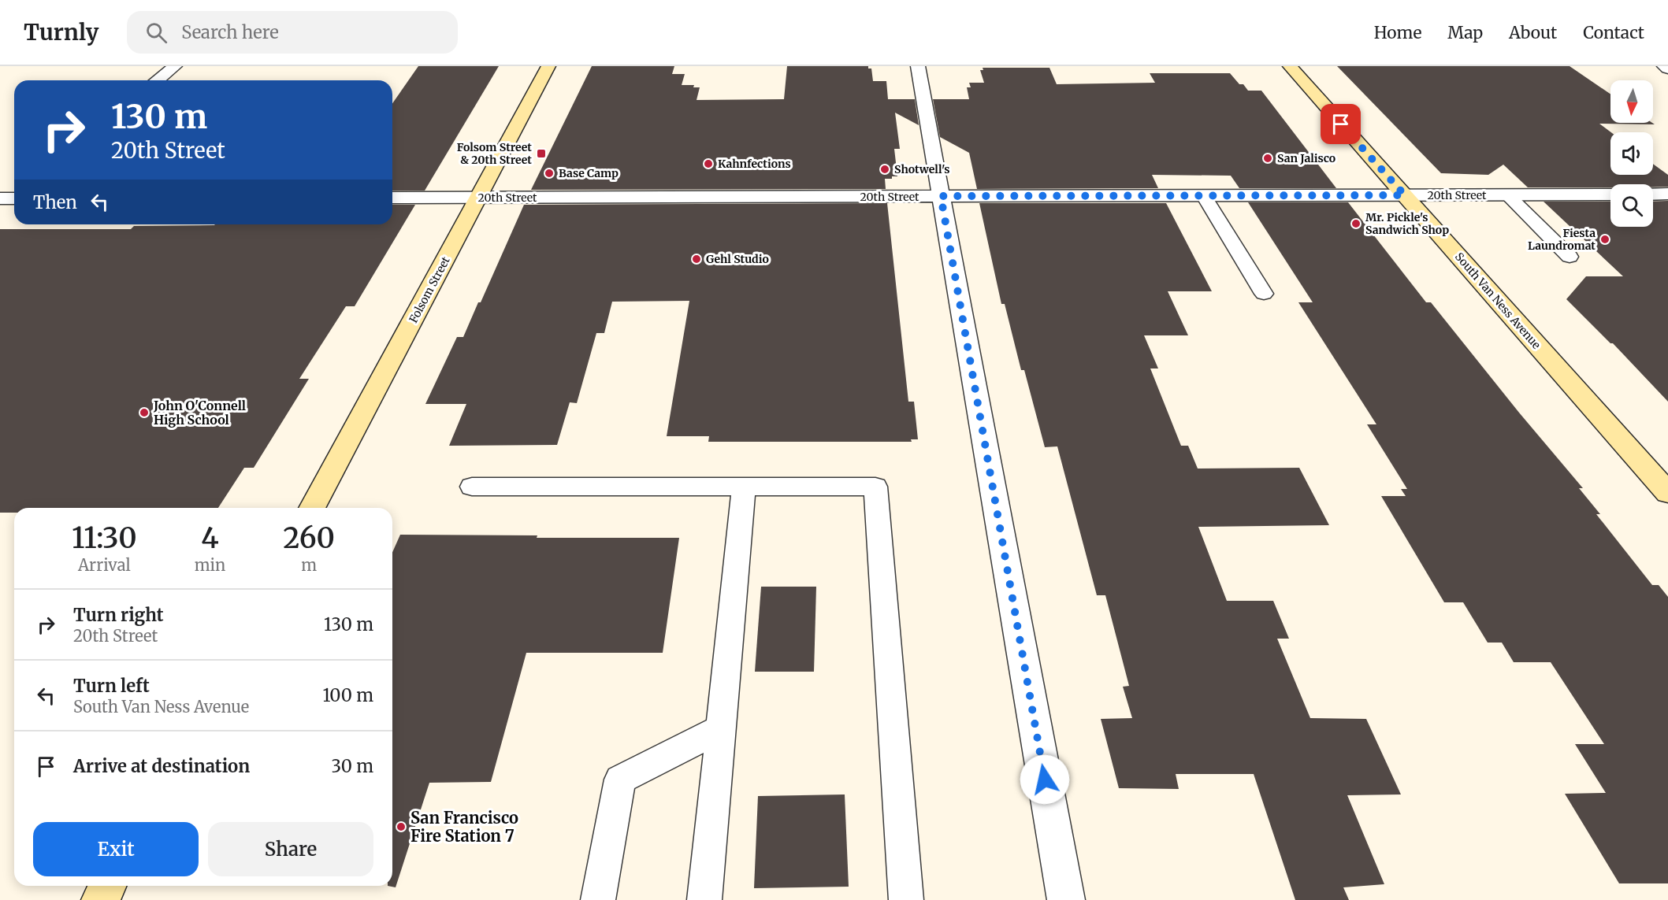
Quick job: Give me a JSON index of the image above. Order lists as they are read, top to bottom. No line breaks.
{"streets":{"street":["20th Street","Folsom Street","South Van Ness Avenue"]},"crossings":[["20th Street","Folsom Street"],["20th Street","South Van Ness Avenue"]],"places":{"transit":["Folsom Street & 20th Street"],"other":["San Jalisco","Kahnfections","Shotwell's","Base Camp","Mr. Pickle's Sandwich Shop","Fiesta Laundromat","Gehl Studio","John O'Connell High School","San Francisco Fire Station 7"]},"north":"bottom","page":{"header":"Turnly","search":"Search here","nav":["Home","Map","About","Contact"],"turn":["130 m","20th Street"],"then":"Then","eta":["11:30","Arrival","4","min","260","m"],"list":[{"name":"Turn right","note":"20th Street","value":"130 m"},{"name":"Turn left","note":"South Van Ness Avenue","value":"100 m"},{"name":"Arrive at destination","value":"30 m"}],"buttons":["Exit","Share"]}}
